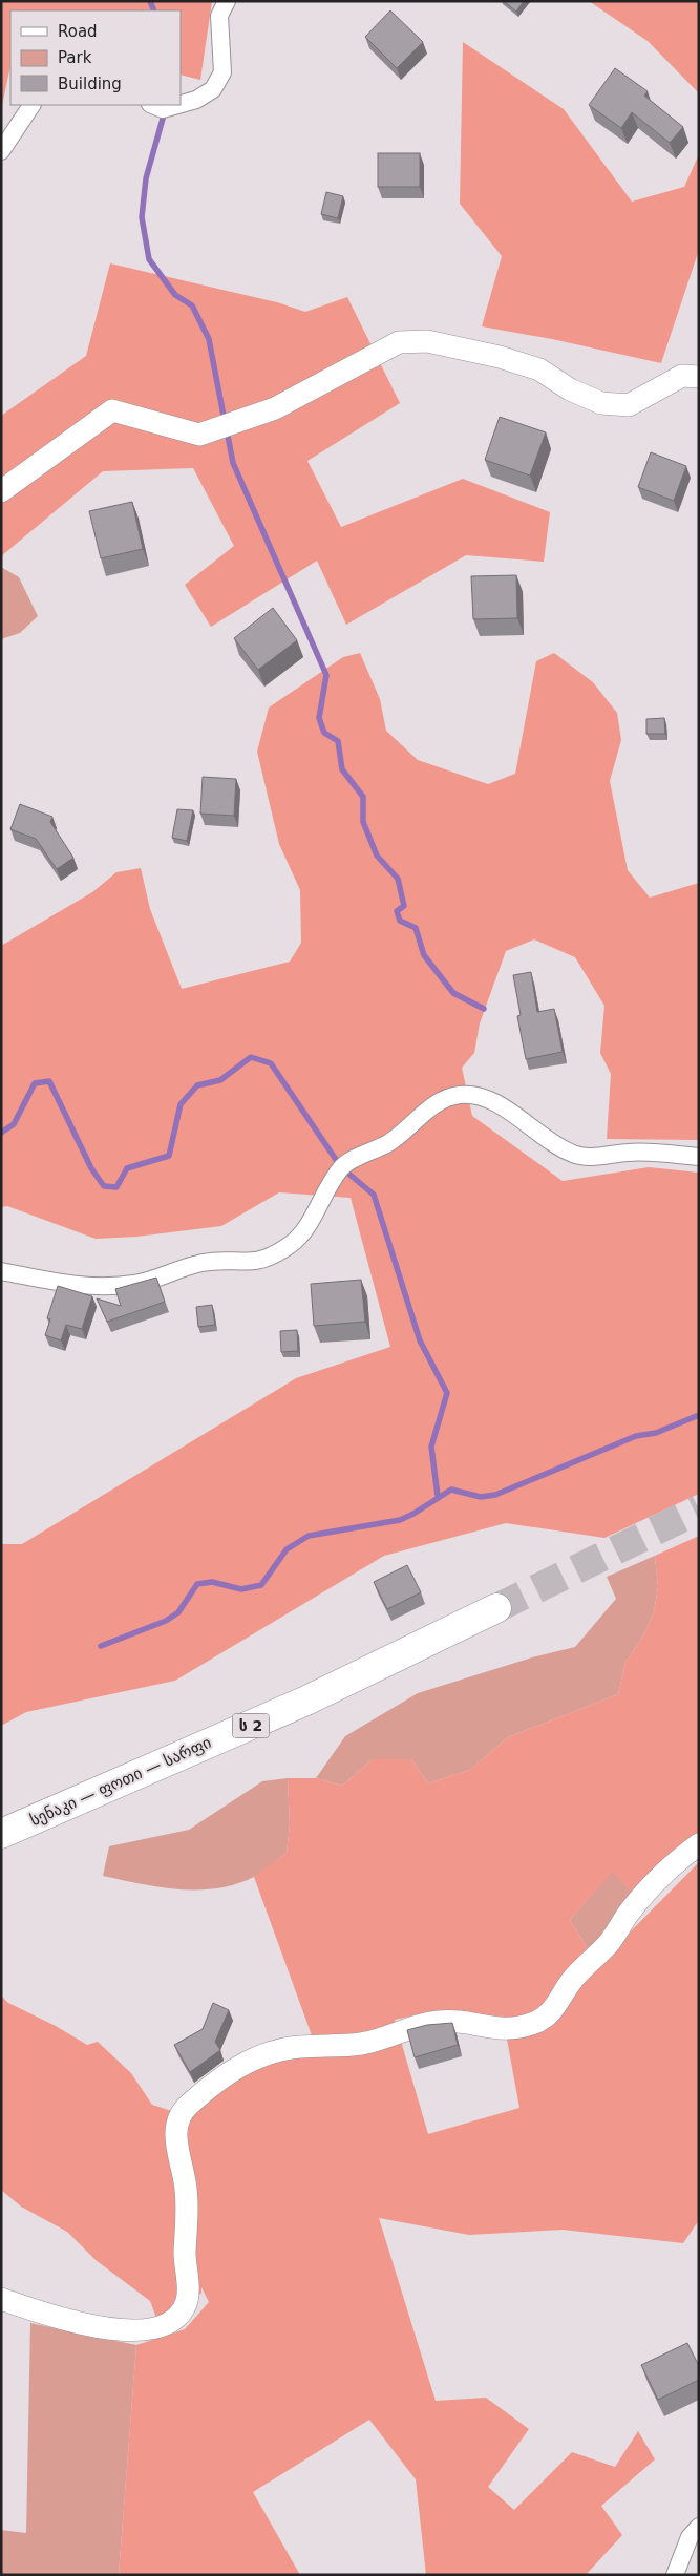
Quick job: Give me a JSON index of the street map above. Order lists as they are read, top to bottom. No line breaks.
{"streets":{"highway":["ს 2","სენაკი — ფოთი — სარფი"]},"legend":["Road","Park","Building"]}
